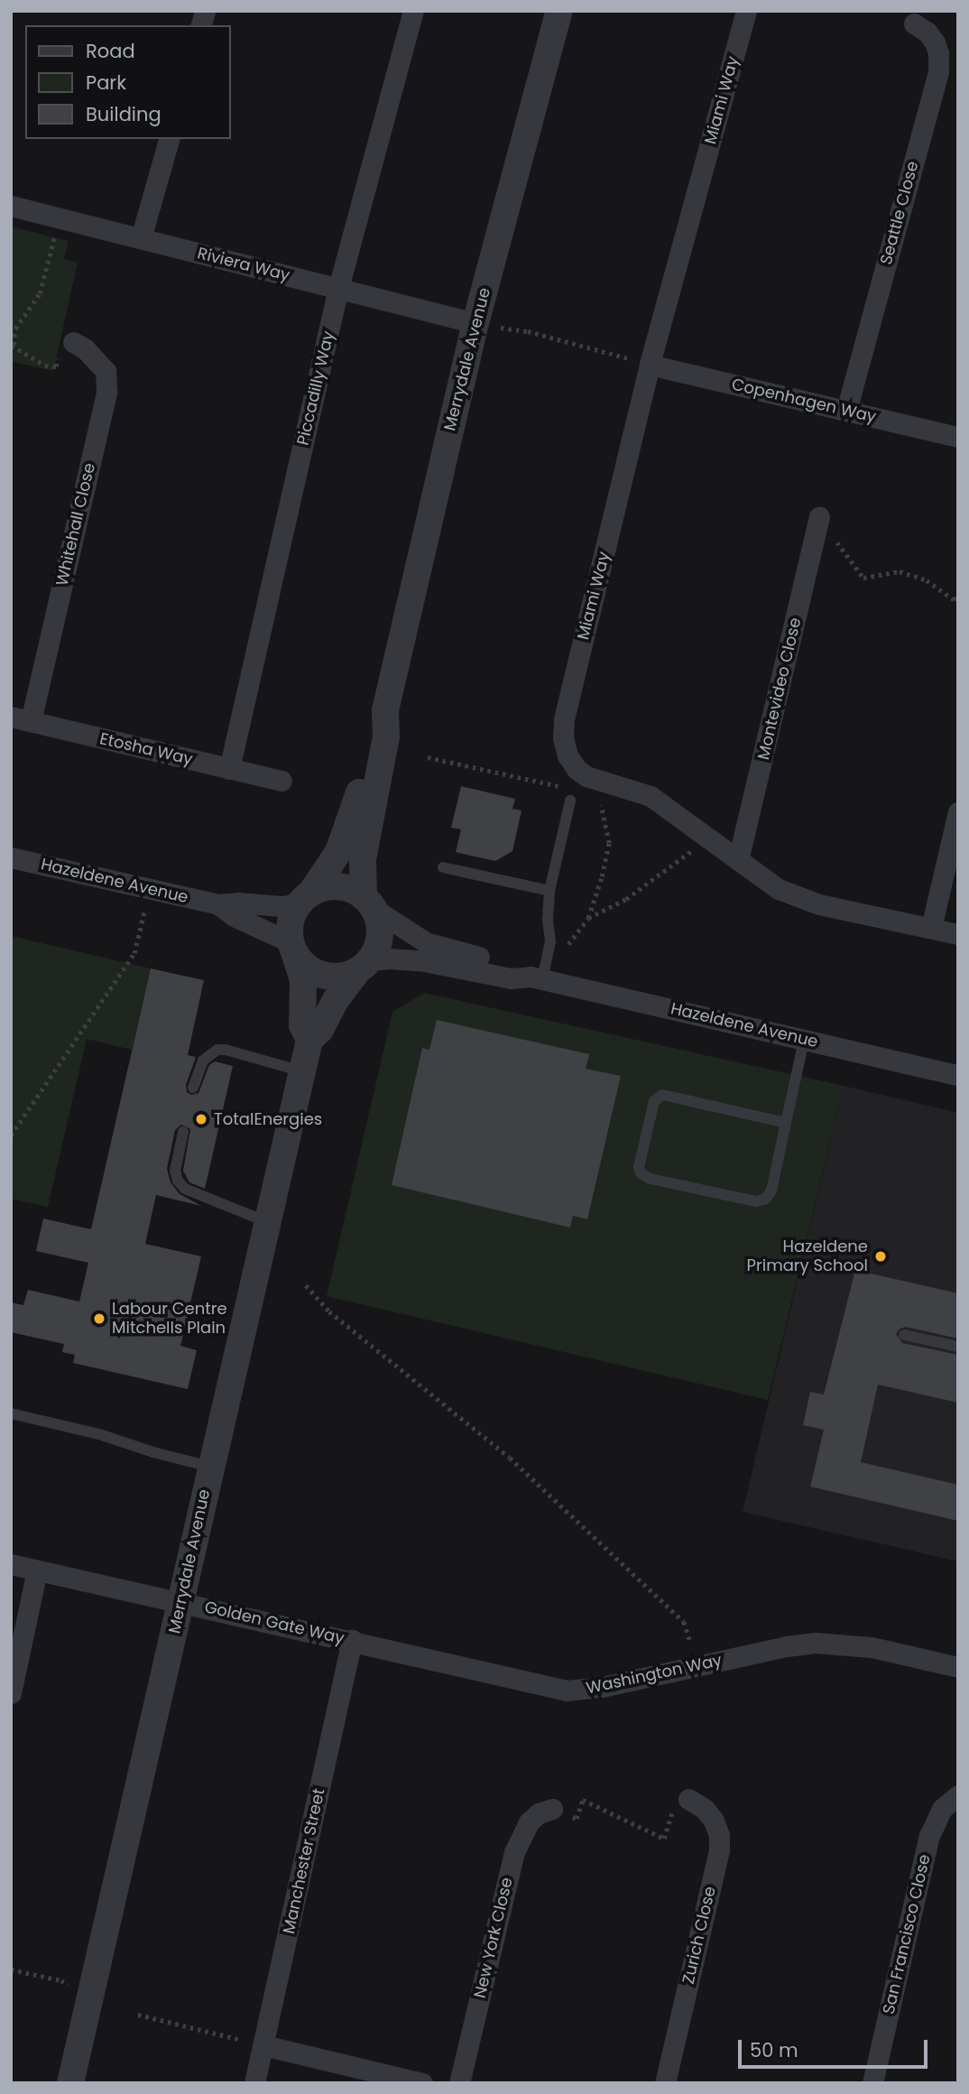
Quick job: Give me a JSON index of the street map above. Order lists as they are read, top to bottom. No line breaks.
{"streets":{"street":["Miami Way","Seattle Close","Riviera Way","Merrydale Avenue","Piccadilly Way","Copenhagen Way","Whitehall Close","Montevideo Close","Etosha Way","Hazeldene Avenue","Golden Gate Way","Washington Way","Manchester Street","San Francisco Close","Zurich Close","New York Close"]},"crossings":[["Miami Way","Copenhagen Way"],["Miami Way","Montevideo Close"],["Seattle Close","Copenhagen Way"],["Riviera Way","Merrydale Avenue"],["Riviera Way","Piccadilly Way"],["Merrydale Avenue","Hazeldene Avenue"],["Merrydale Avenue","Golden Gate Way"],["Piccadilly Way","Etosha Way"],["Whitehall Close","Etosha Way"],["Golden Gate Way","Washington Way"],["Golden Gate Way","Manchester Street"],["Washington Way","Manchester Street"]],"places":["TotalEnergies","Hazeldene Primary School","Labour Centre Mitchells Plain"],"legend":["Road","Park","Building"],"scale_bar":"50 m"}
